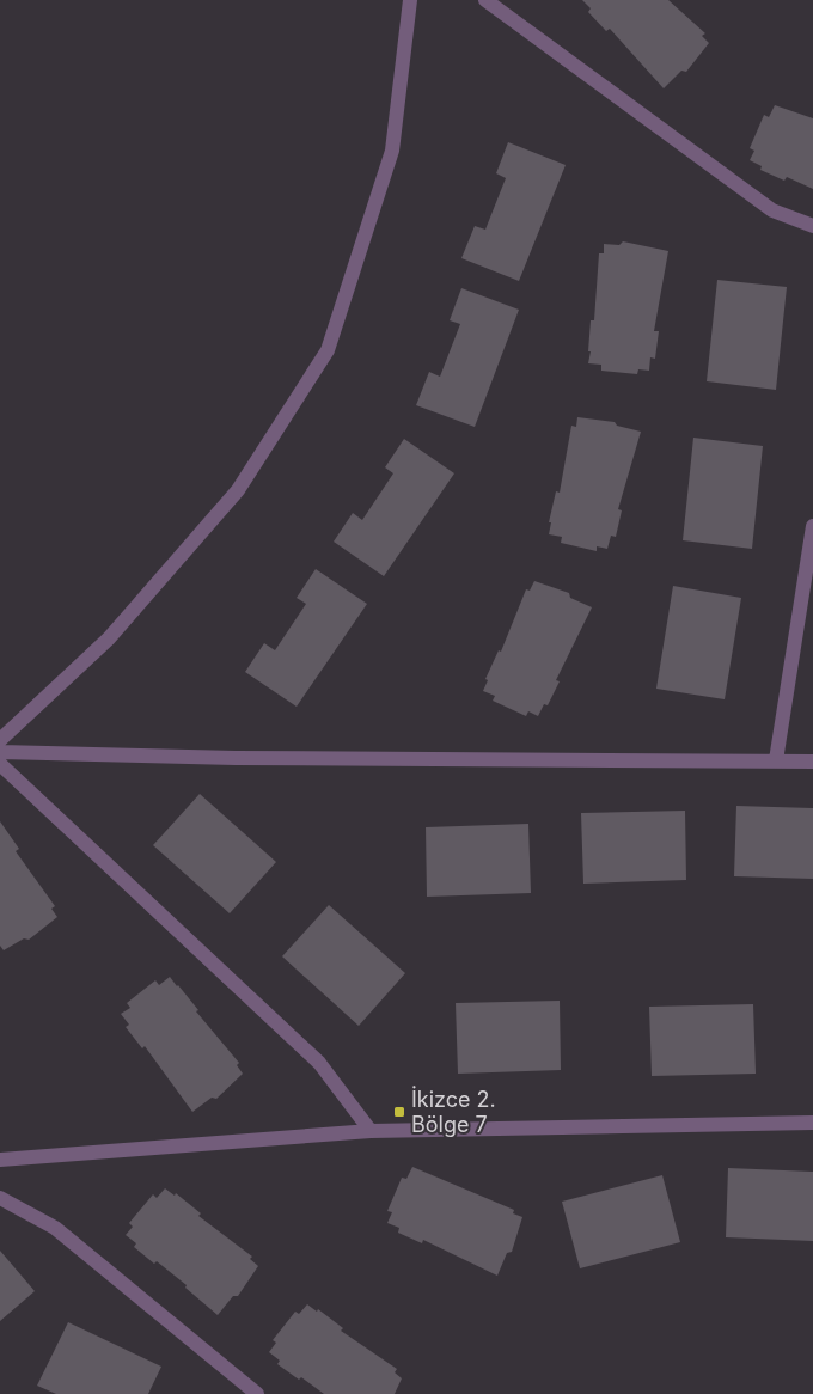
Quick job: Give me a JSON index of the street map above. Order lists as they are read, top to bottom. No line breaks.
{"places":{"transit":["İkizce 2. Bölge 7"]}}
